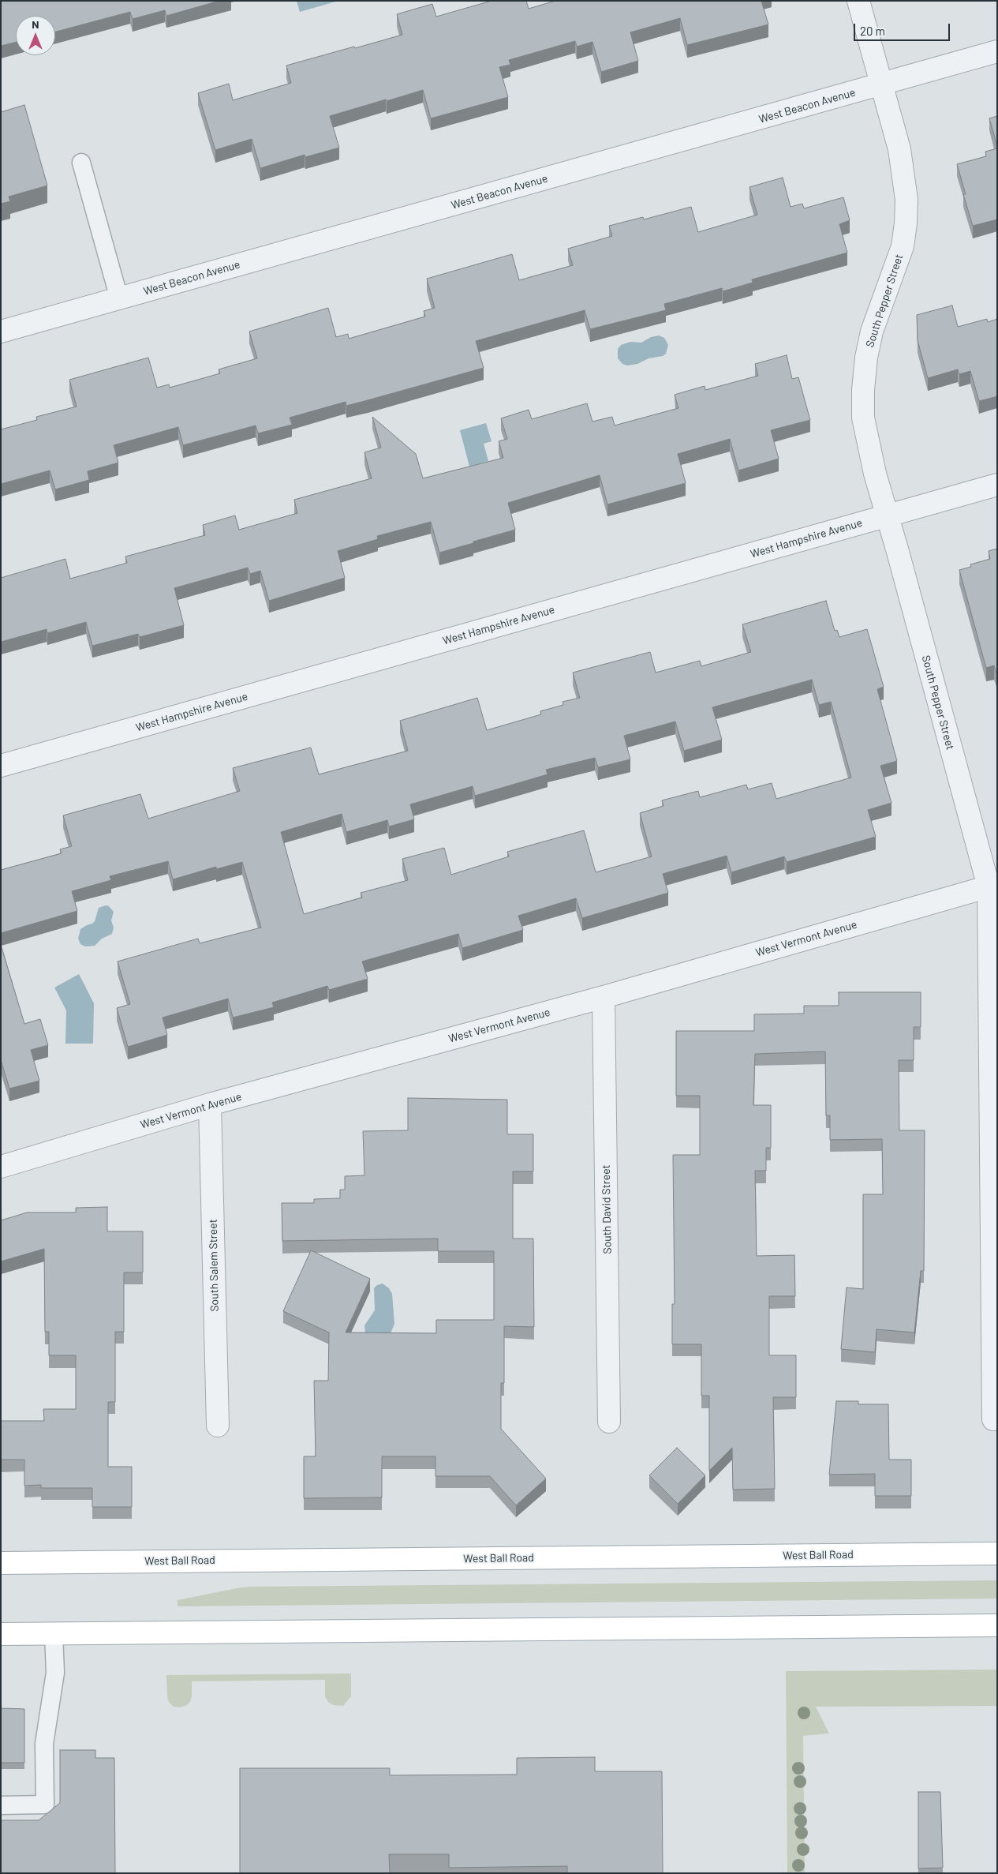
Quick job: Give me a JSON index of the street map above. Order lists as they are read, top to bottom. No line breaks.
{"streets":{"main road":["West Ball Road"],"street":["West Beacon Avenue","South Pepper Street","West Hampshire Avenue","West Vermont Avenue","South David Street","South Salem Street"]},"crossings":[["West Beacon Avenue","South Pepper Street"],["South Pepper Street","West Hampshire Avenue"],["South Pepper Street","West Vermont Avenue"],["West Vermont Avenue","South David Street"],["West Vermont Avenue","South Salem Street"]],"scale_bar":"20 m","north":"top"}
